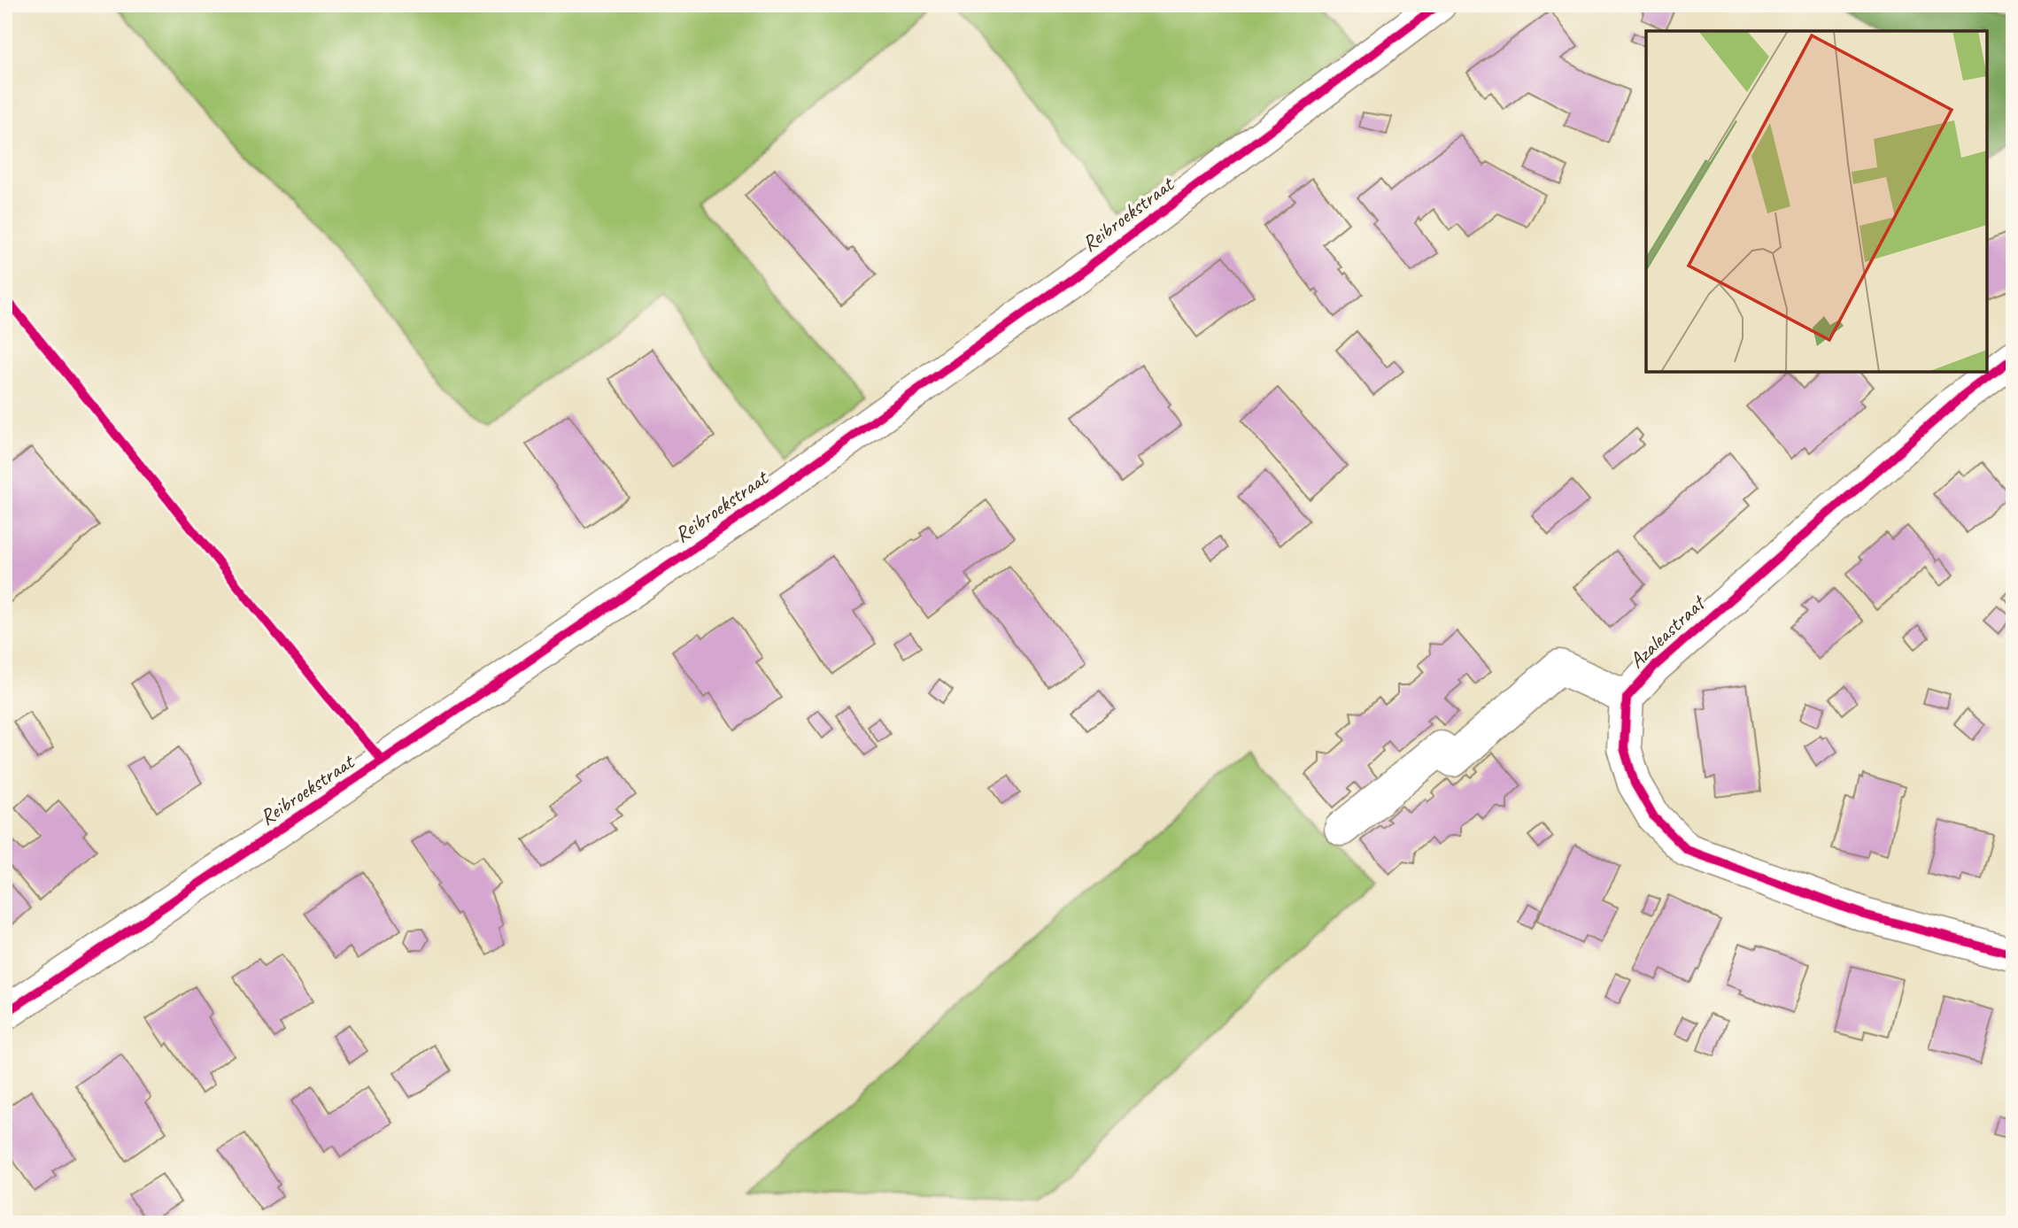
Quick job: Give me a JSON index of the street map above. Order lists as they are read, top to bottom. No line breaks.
{"streets":{"street":["Reibroekstraat","Azaleastraat"]}}
